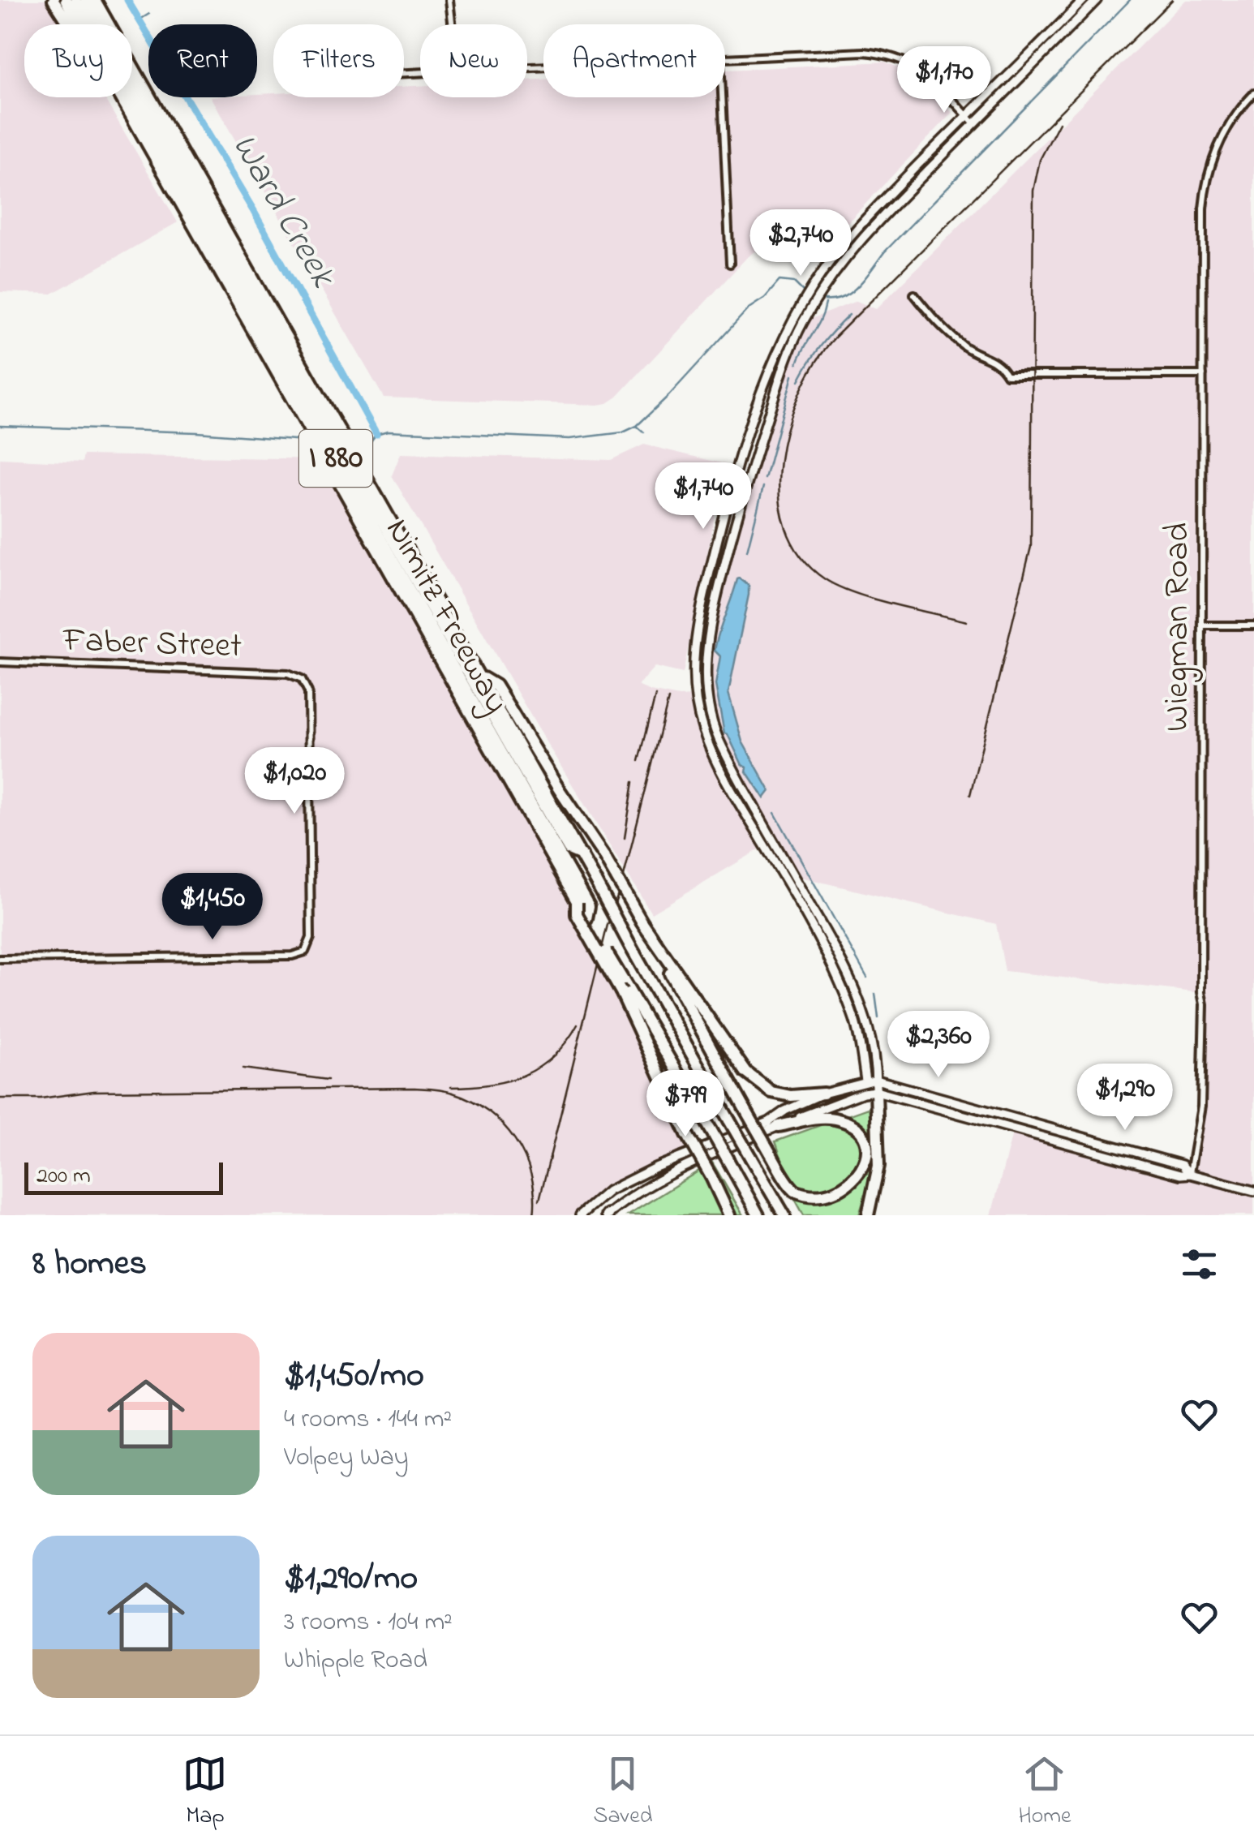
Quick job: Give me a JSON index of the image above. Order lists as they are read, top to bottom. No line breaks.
{"streets":{"highway":["I 880","Nimitz Freeway"],"street":["Wiegman Road","Faber Street"]},"crossings":[["I 880","Nimitz Freeway"]],"water":["Ward Creek"],"scale_bar":"200 m","page":{"chip":["Buy","Rent","Filters","New","Apartment"],"price":["$1,170","$2,740","$1,740","$1,020","$1,450","$2,360","$1,290","$799"],"scale":"200 m","heading":"8 homes","list":[{"name":"$1,450/mo","note":"4 rooms · 144 m² · Volpey Way"},{"name":"$1,290/mo","note":"3 rooms · 104 m² · Whipple Road"}],"tabs":["Map","Saved","Home"]}}
